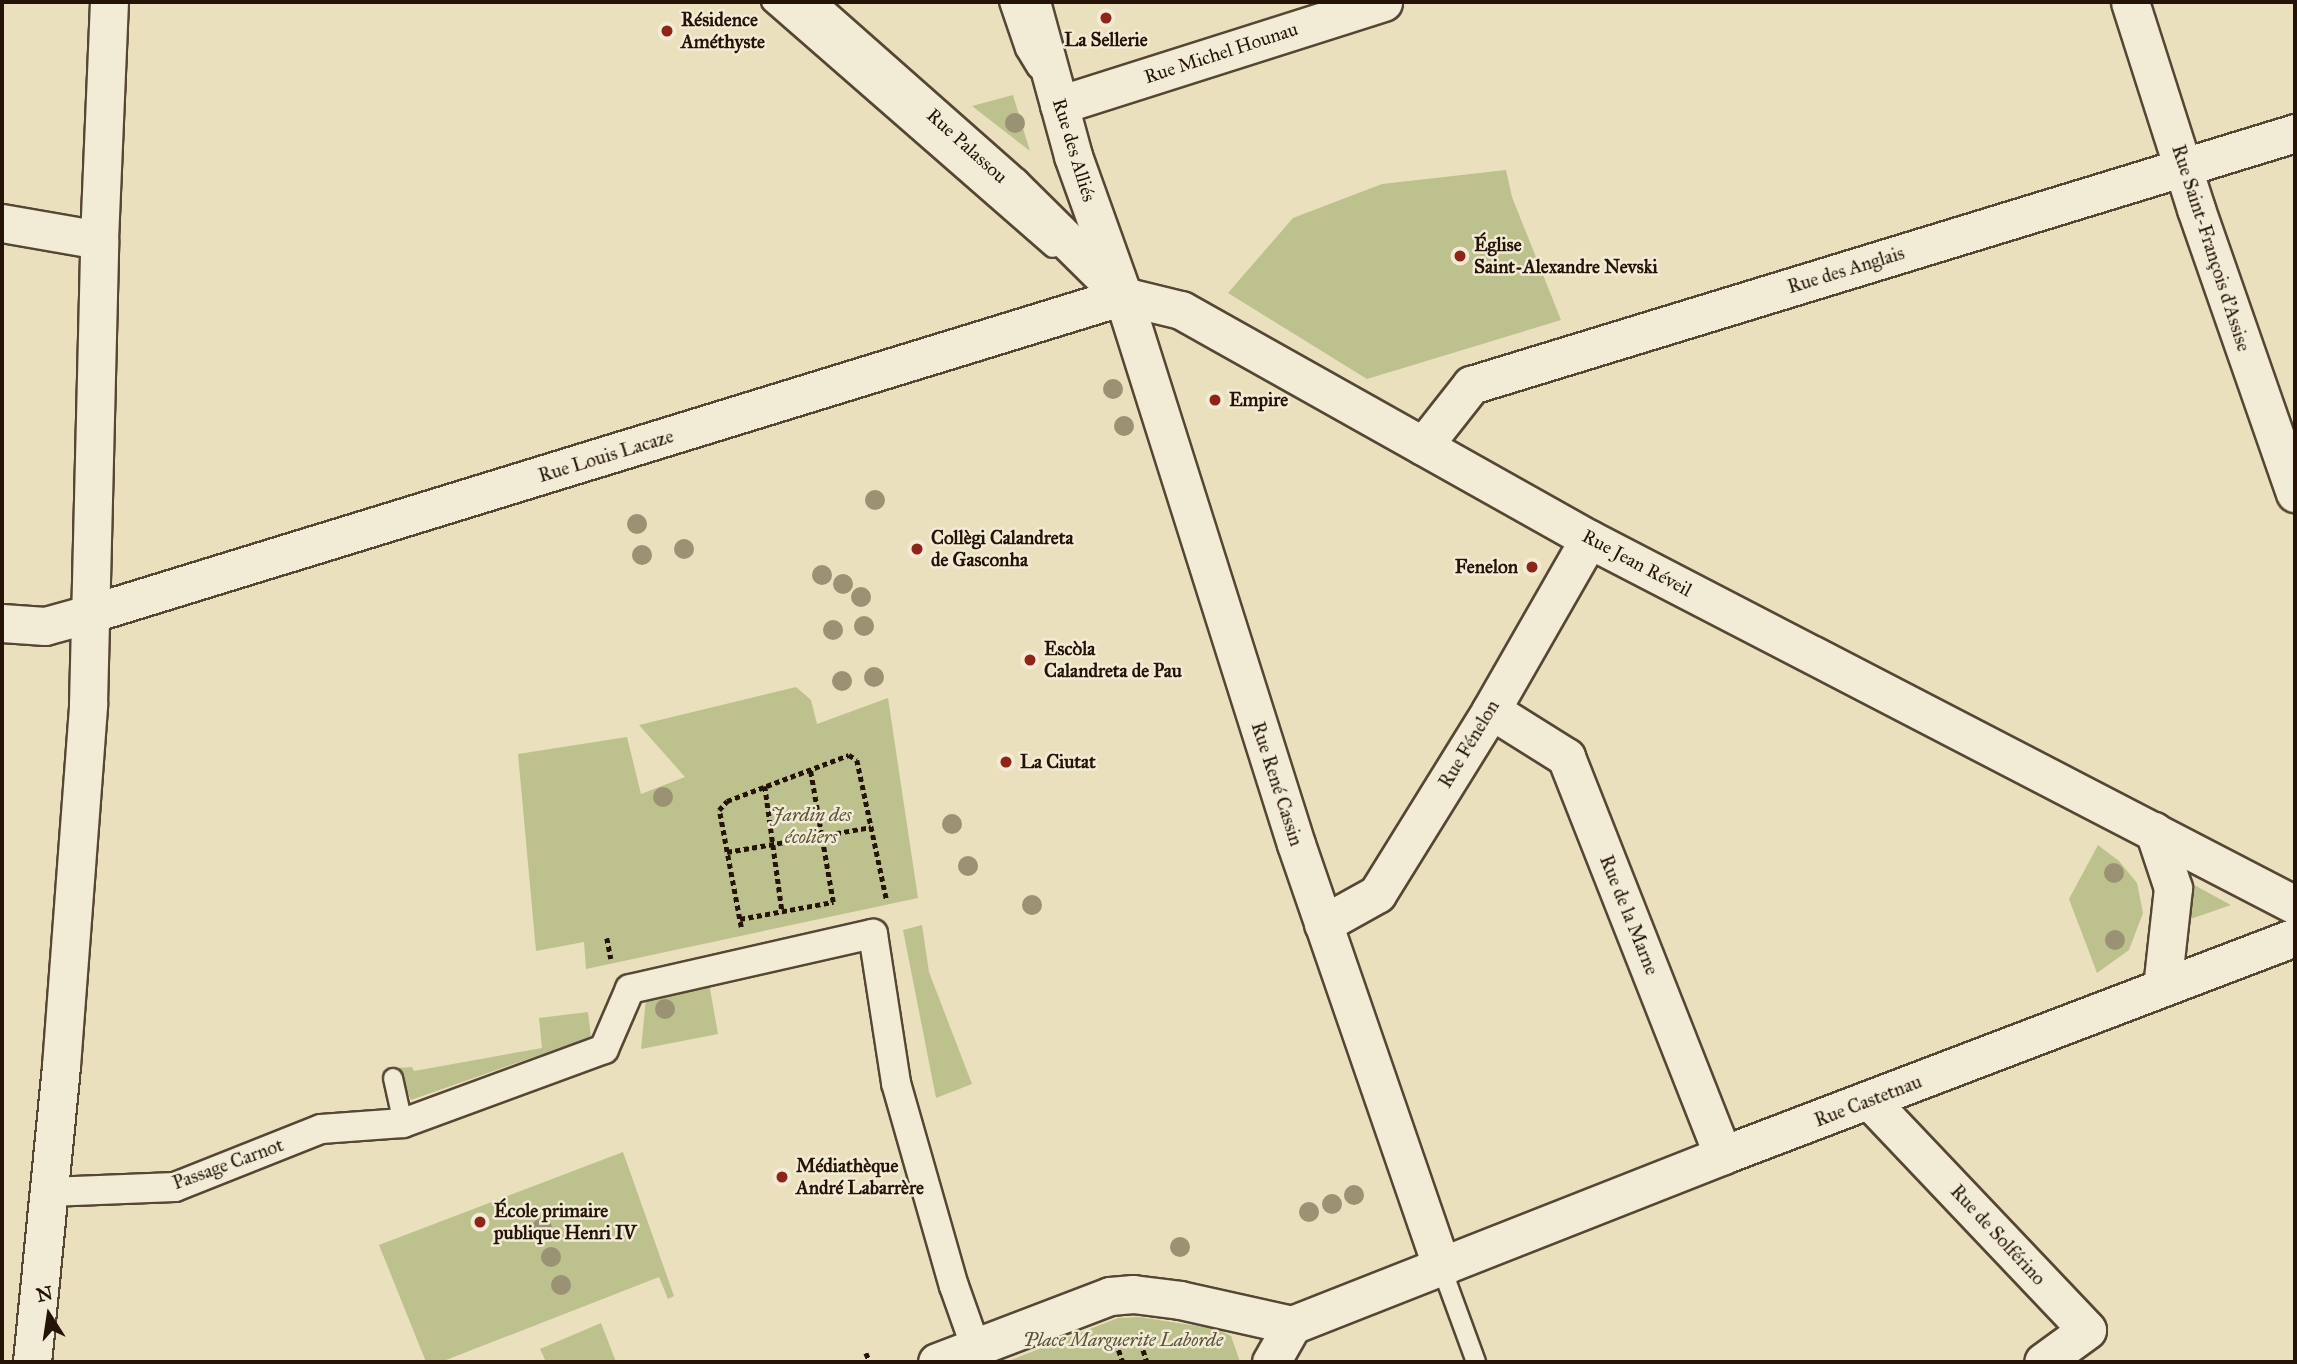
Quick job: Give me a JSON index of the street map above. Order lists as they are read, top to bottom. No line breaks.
{"streets":{"street":["Rue Michel Hounau","Rue Palassou","Rue des Alliés","Rue Saint-François d'Assise","Rue des Anglais","Rue Louis Lacaze","Rue Jean Réveil","Rue Fénelon","Rue René Cassin","Rue de la Marne","Rue Castetnau","Passage Carnot","Rue de Solférino"]},"crossings":[["Rue Michel Hounau","Rue des Alliés"],["Rue Palassou","Rue des Alliés"],["Rue Palassou","Rue Louis Lacaze"],["Rue Palassou","Rue Jean Réveil"],["Rue Palassou","Rue René Cassin"],["Rue des Alliés","Rue Louis Lacaze"],["Rue des Alliés","Rue Jean Réveil"],["Rue des Alliés","Rue René Cassin"],["Rue Saint-François d'Assise","Rue des Anglais"],["Rue des Anglais","Rue Jean Réveil"],["Rue Louis Lacaze","Rue Jean Réveil"],["Rue Louis Lacaze","Rue René Cassin"],["Rue Jean Réveil","Rue Fénelon"],["Rue Jean Réveil","Rue René Cassin"],["Rue Fénelon","Rue René Cassin"],["Rue Fénelon","Rue de la Marne"],["Rue René Cassin","Rue Castetnau"],["Rue de la Marne","Rue Castetnau"],["Rue Castetnau","Rue de Solférino"]],"parks":["Jardin des écoliers","Place Marguerite Laborde"],"places":["La Sellerie","Résidence Améthyste","Église Saint-Alexandre Nevski","Empire","Collègi Calandreta de Gasconha","Fenelon","Escòla Calandreta de Pau","La Ciutat","Médiathèque André Labarrère","École primaire publique Henri IV"],"north":"top"}
